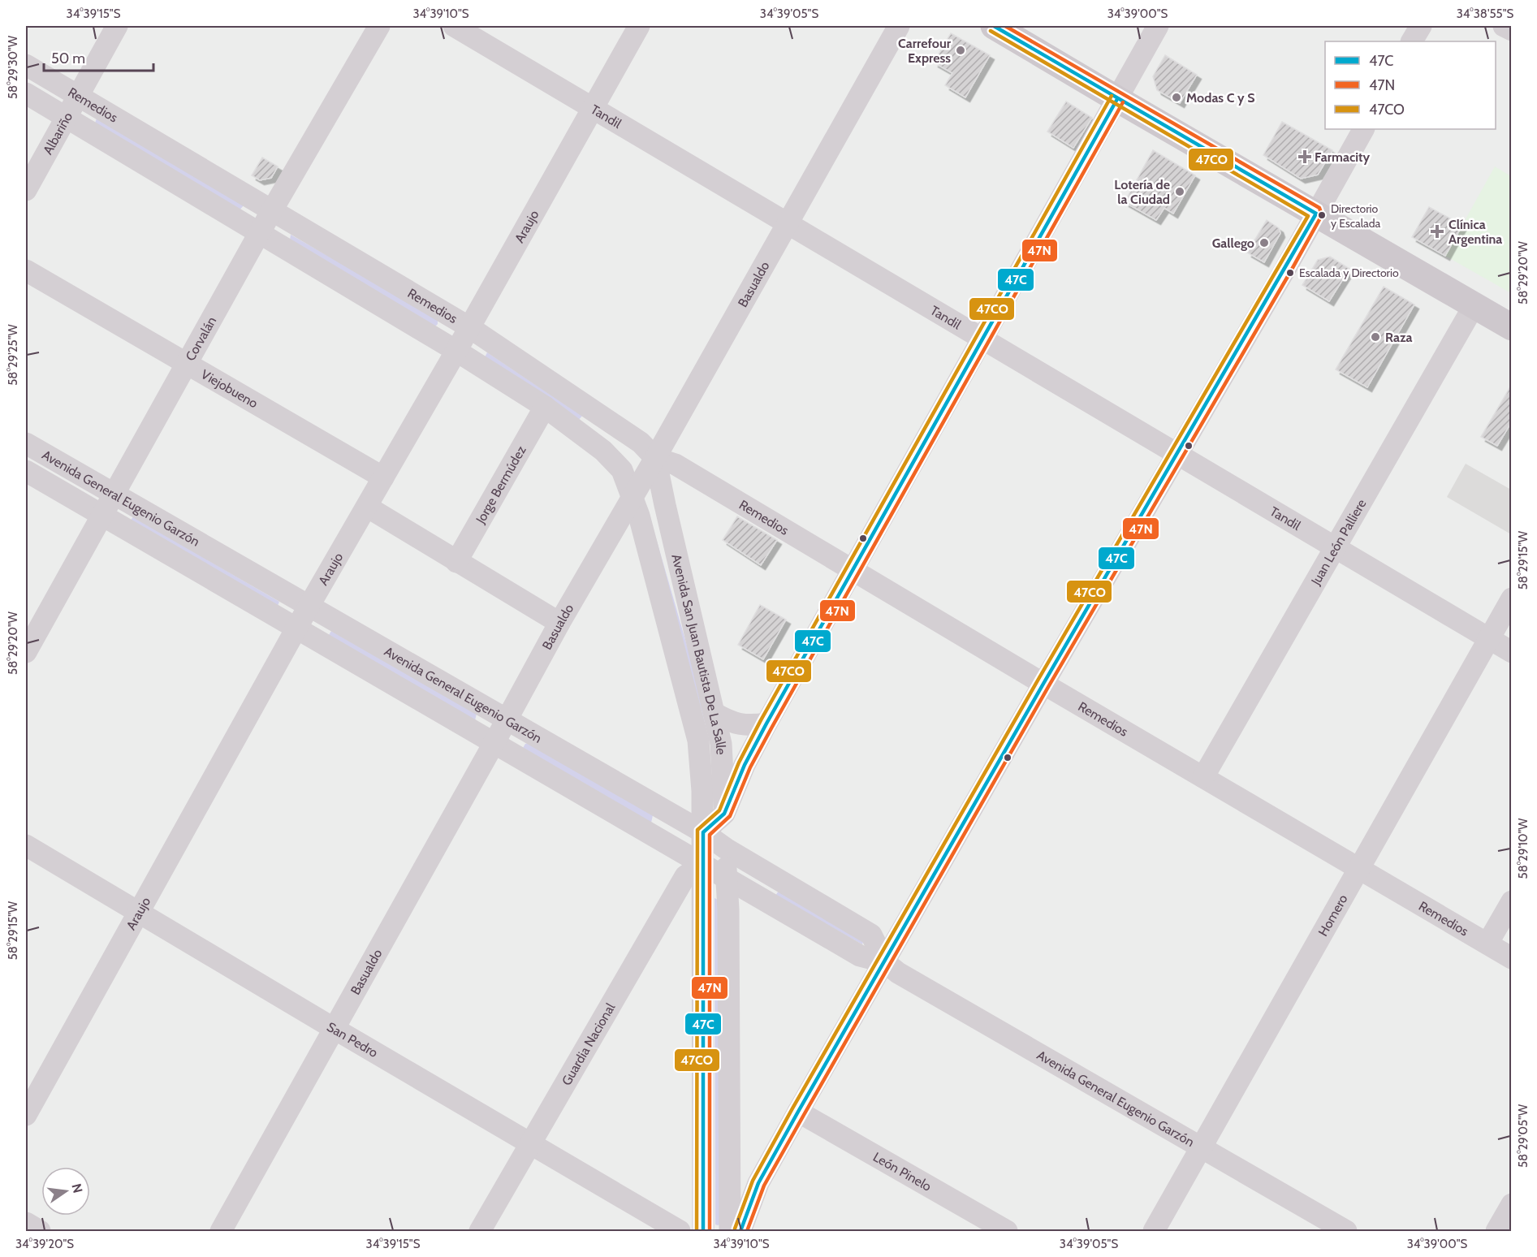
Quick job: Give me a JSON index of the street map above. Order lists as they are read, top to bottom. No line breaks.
{"streets":{"street":["Remedios","Tandil","Albariño","Araujo","Basualdo","Corvalán","Viejobueno","Jorge Bermúdez","Avenida General Eugenio Garzón","Juan León Palliere","Avenida San Juan Bautista De La Salle","Homero","San Pedro","Guardia Nacional","León Pinelo"]},"crossings":[["Remedios","Albariño"],["Remedios","Araujo"],["Remedios","Basualdo"],["Remedios","Corvalán"],["Remedios","Jorge Bermúdez"],["Remedios","Juan León Palliere"],["Remedios","Avenida San Juan Bautista De La Salle"],["Remedios","Homero"],["Tandil","Araujo"],["Tandil","Basualdo"],["Tandil","Juan León Palliere"],["Tandil","Homero"],["Araujo","Viejobueno"],["Araujo","Avenida General Eugenio Garzón"],["Araujo","San Pedro"],["Basualdo","Avenida General Eugenio Garzón"],["Basualdo","Avenida San Juan Bautista De La Salle"],["Basualdo","San Pedro"],["Corvalán","Viejobueno"],["Corvalán","Avenida General Eugenio Garzón"],["Avenida General Eugenio Garzón","Avenida San Juan Bautista De La Salle"],["Avenida General Eugenio Garzón","Homero"],["Avenida General Eugenio Garzón","Guardia Nacional"],["Avenida San Juan Bautista De La Salle","Guardia Nacional"],["San Pedro","Guardia Nacional"]],"places":{"other":["Carrefour Express","Modas C y S","Lotería de la Ciudad","Directorio y Escalada","Gallego","Escalada y Directorio","Raza"],"health":["Farmacity","Clínica Argentina"]},"lines":["transit line 47C","transit line 47N","transit line 47CO"],"legend":["47C","47N","47CO"],"scale_bar":"50 m","north":"right","coordinates":["34°39'15\"S","34°39'10\"S","34°39'05\"S","34°39'00\"S","34°38'55\"S","58°29'30\"W","58°29'20\"W","58°29'25\"W","58°29'15\"W","58°29'10\"W","58°29'05\"W","34°39'20\"S"]}
